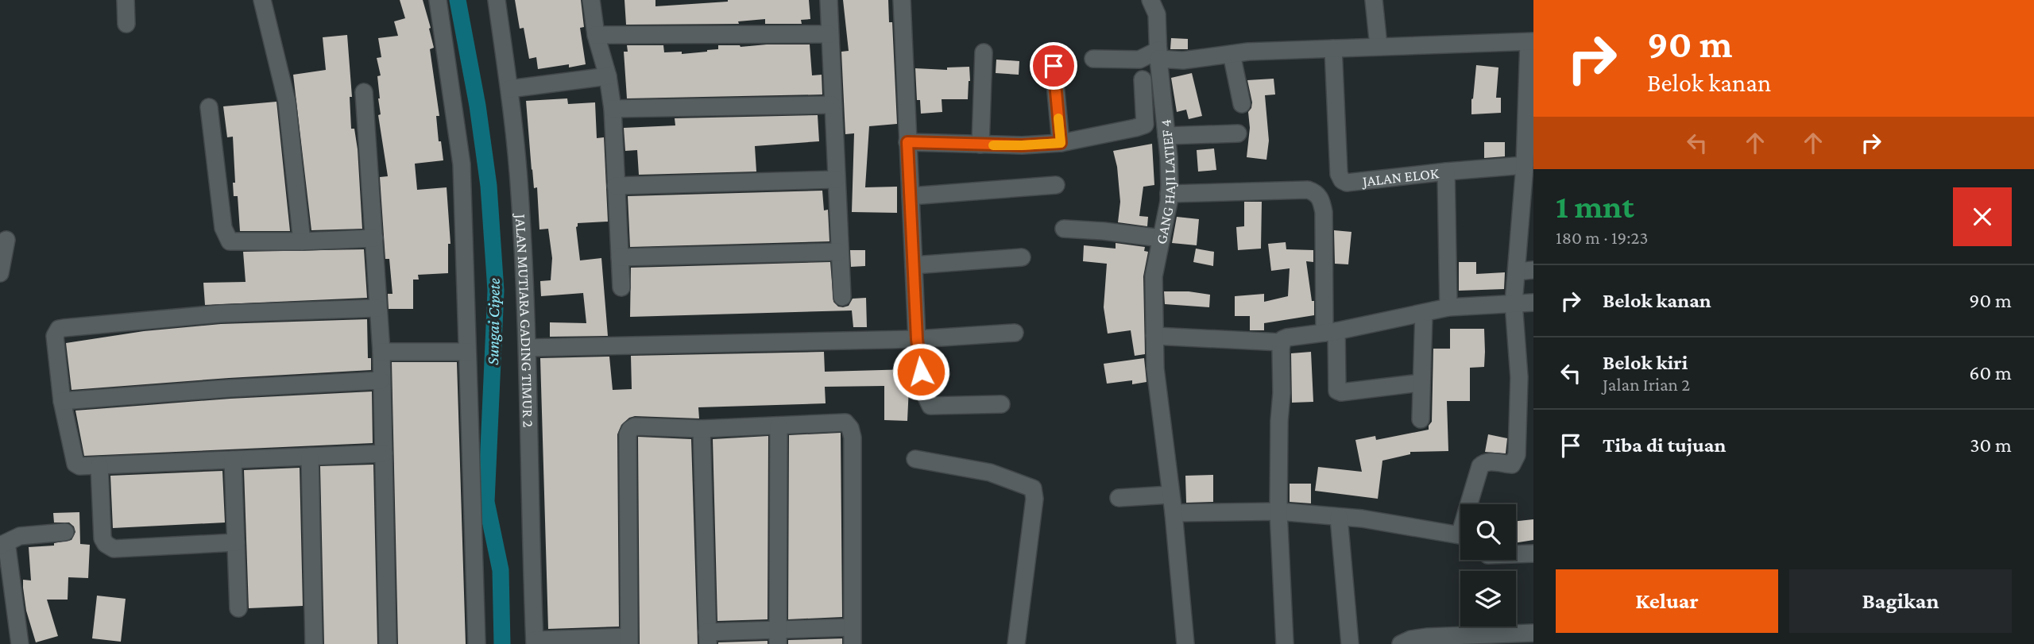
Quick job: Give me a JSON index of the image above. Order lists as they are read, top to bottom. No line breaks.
{"streets":{"street":["JALAN ELOK","GANG HAJI LATIEF 4","JALAN MUTIARA GADING TIMUR 2"]},"water":["Sungai Cipete"],"page":{"turn":["90 m","Belok kanan"],"heading":["1 mnt","180 m · 19:23"],"list":[{"name":"Belok kanan","value":"90 m"},{"name":"Belok kiri","note":"Jalan Irian 2","value":"60 m"},{"name":"Tiba di tujuan","value":"30 m"}],"buttons":["Keluar","Bagikan"]}}
